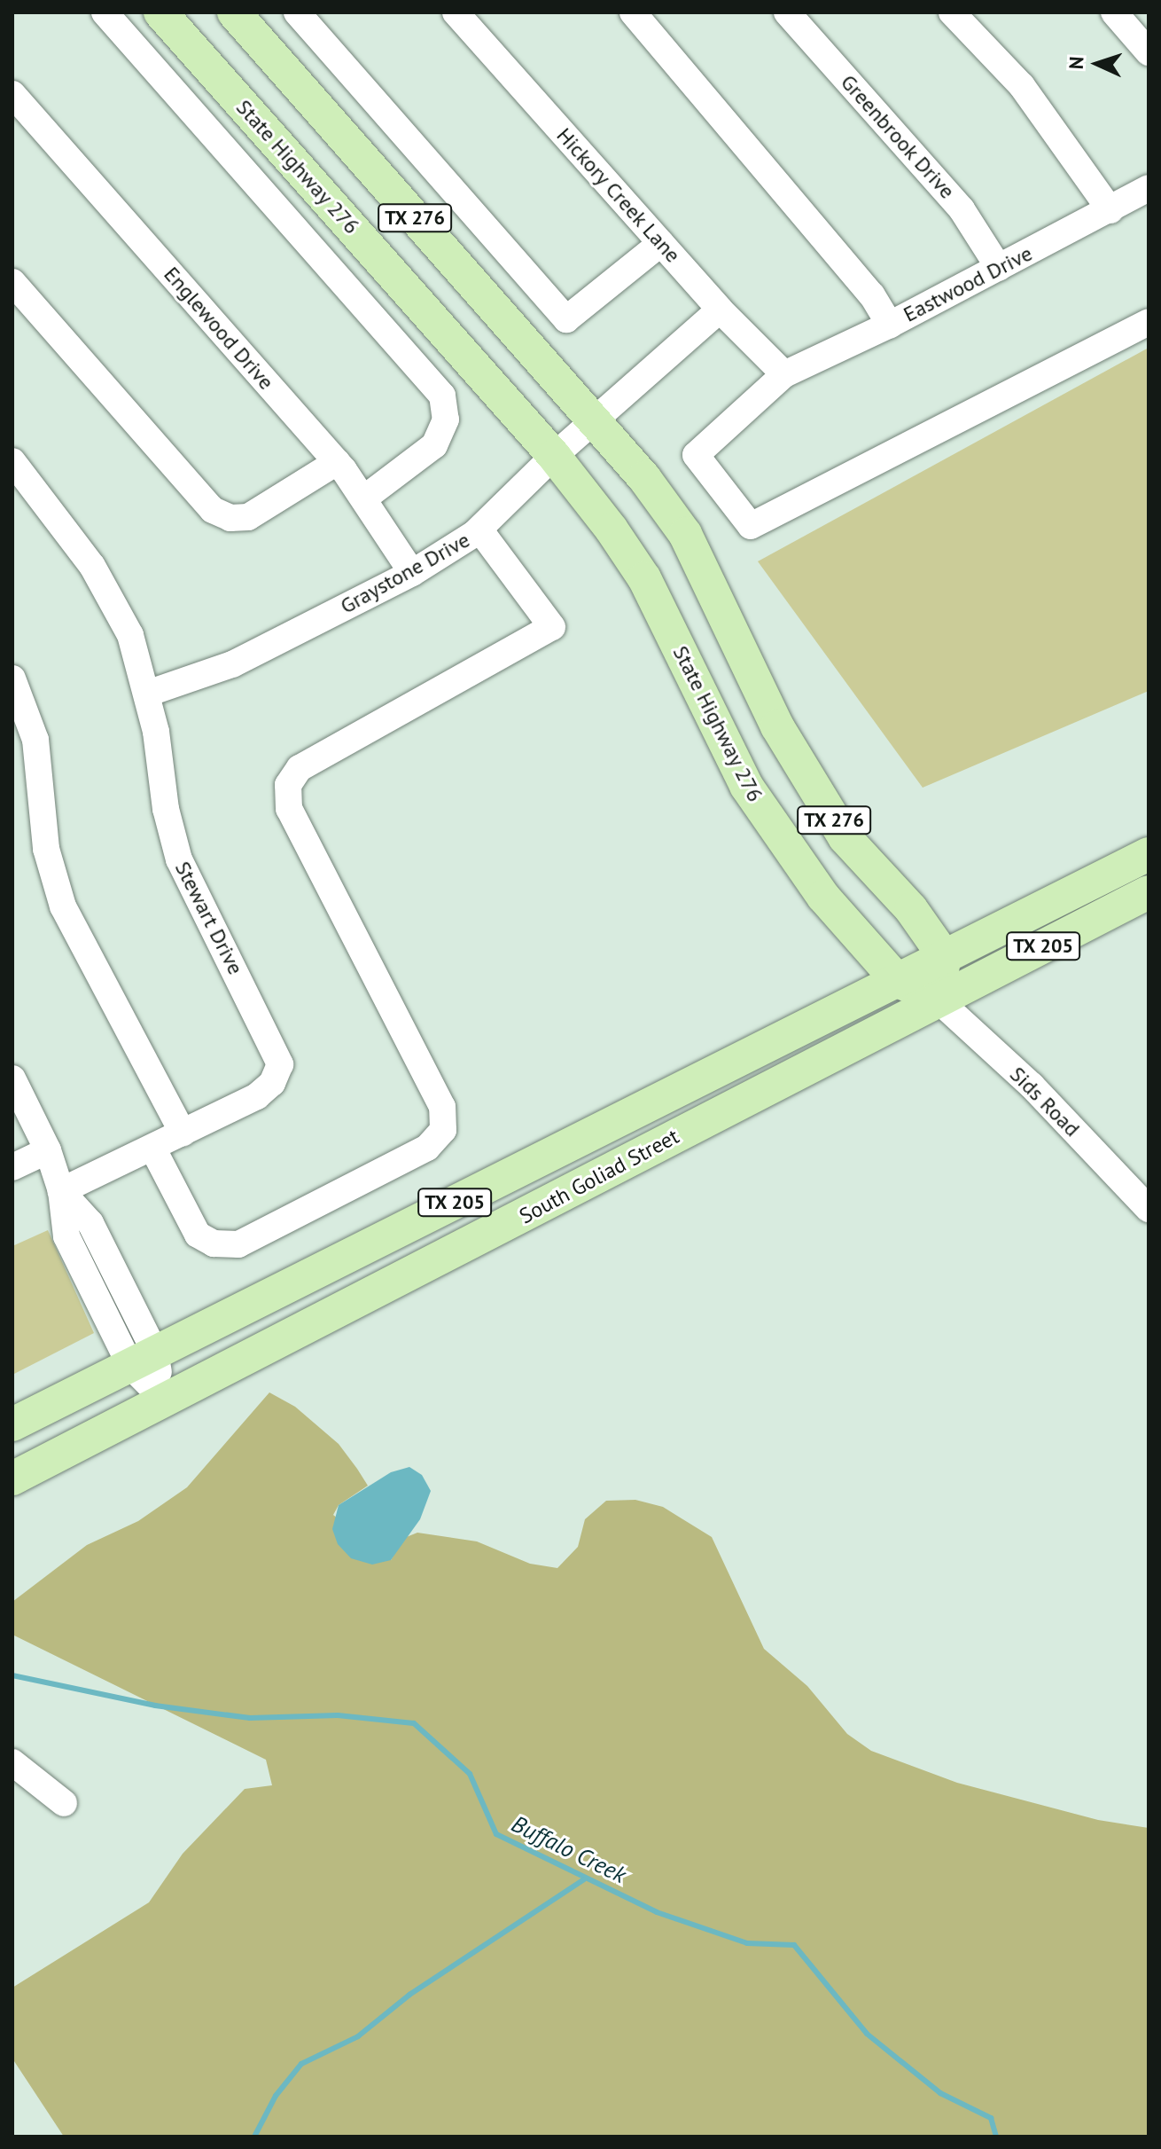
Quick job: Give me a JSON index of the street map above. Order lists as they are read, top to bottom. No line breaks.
{"streets":{"main road":["State Highway 276","TX 276","TX 205","South Goliad Street"],"street":["Greenbrook Drive","Hickory Creek Lane","Eastwood Drive","Englewood Drive","Graystone Drive","Stewart Drive","Sids Road"]},"crossings":[["Greenbrook Drive","Eastwood Drive"],["State Highway 276","Graystone Drive"],["State Highway 276","Sids Road"],["State Highway 276","South Goliad Street"],["Hickory Creek Lane","Eastwood Drive"],["Hickory Creek Lane","Graystone Drive"],["TX 276","Graystone Drive"],["TX 276","South Goliad Street"],["Englewood Drive","Graystone Drive"],["Graystone Drive","Stewart Drive"],["Sids Road","South Goliad Street"]],"water":["Buffalo Creek"],"north":"left"}
